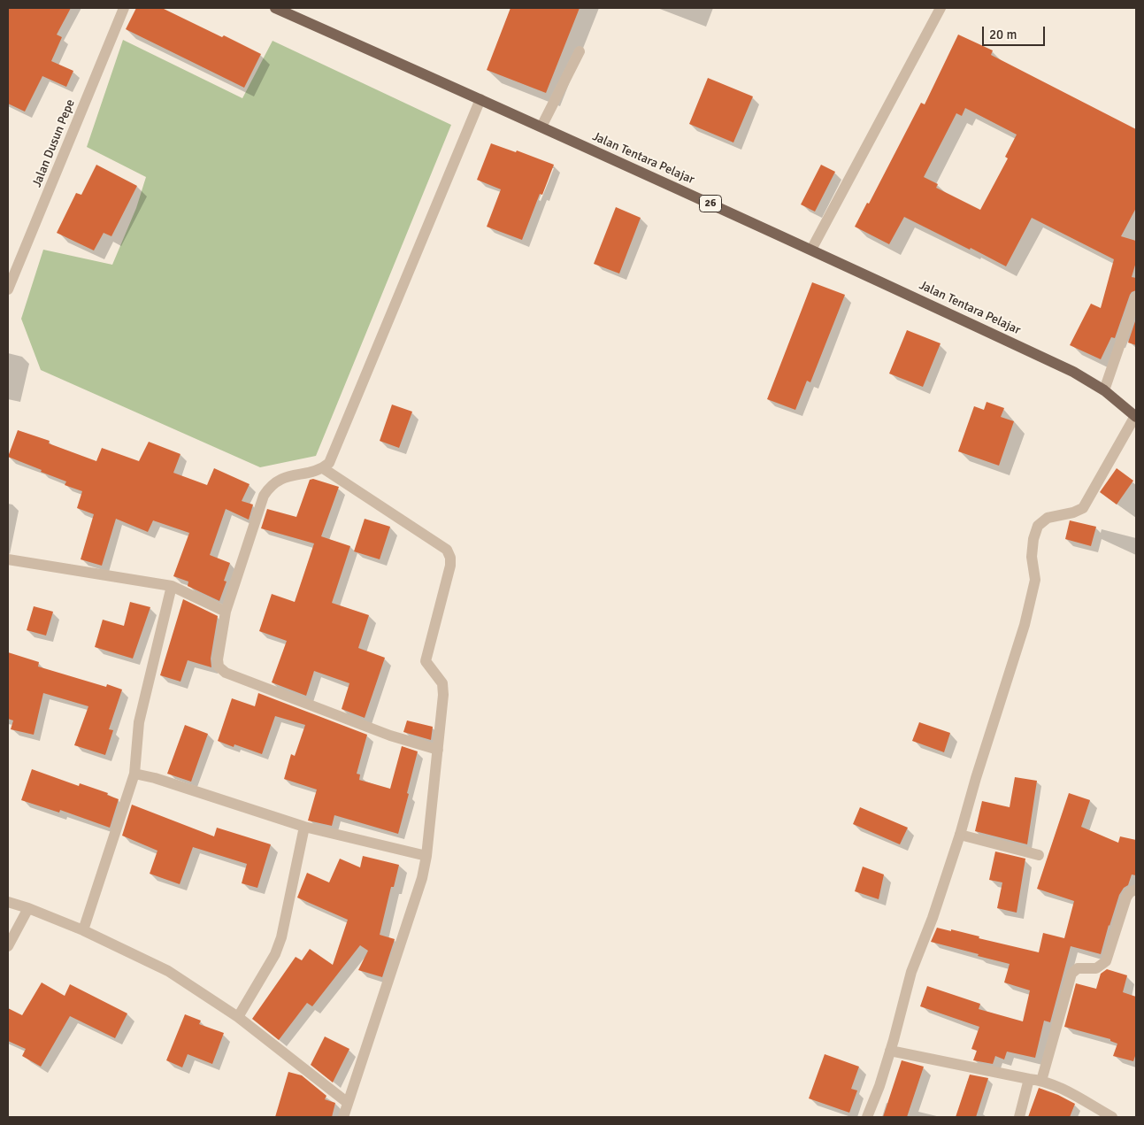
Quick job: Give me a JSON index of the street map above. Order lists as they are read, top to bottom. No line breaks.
{"streets":{"main road":["Jalan Tentara Pelajar","26"],"street":["Jalan Dusun Pepe"]},"scale_bar":"20 m"}
